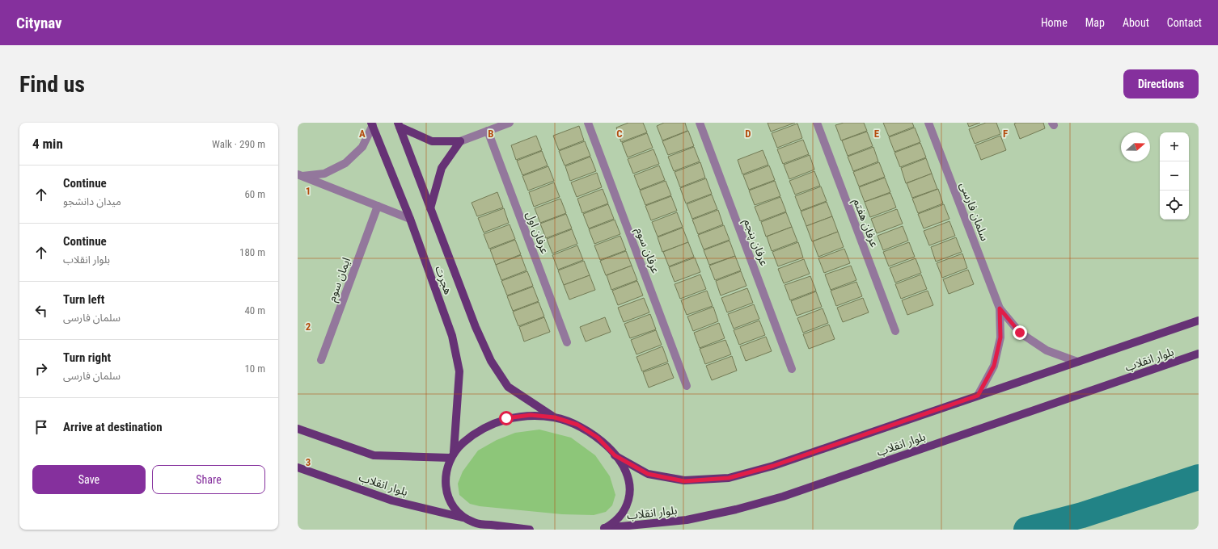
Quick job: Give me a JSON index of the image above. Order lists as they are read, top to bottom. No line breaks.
{"streets":{"main road":["هجرت","بلوار انقلاب"],"street":["سلمان فارسی","عرفان هفتم","عرفان اول","عرفان پنجم","عرفان سوم","ایمان سوم"]},"crossings":[["سلمان فارسی","بلوار انقلاب"],["هجرت","بلوار انقلاب"]],"north":"right","page":{"header":"Citynav","nav":["Home","Map","About","Contact"],"buttons":["Directions",["Save","Share"]],"title":"Find us","heading":["4 min","Walk · 290 m"],"map_buttons":["+","−"],"list":[["Continue","میدان دانشجو","60 m"],["Continue","بلوار انقلاب","180 m"],["Turn left","سلمان فارسی","40 m"],["Turn right","سلمان فارسی","10 m"],"Arrive at destination"]},"grid":{"columns":["A","B","C","D","E","F"],"rows":["1","2","3"]}}
